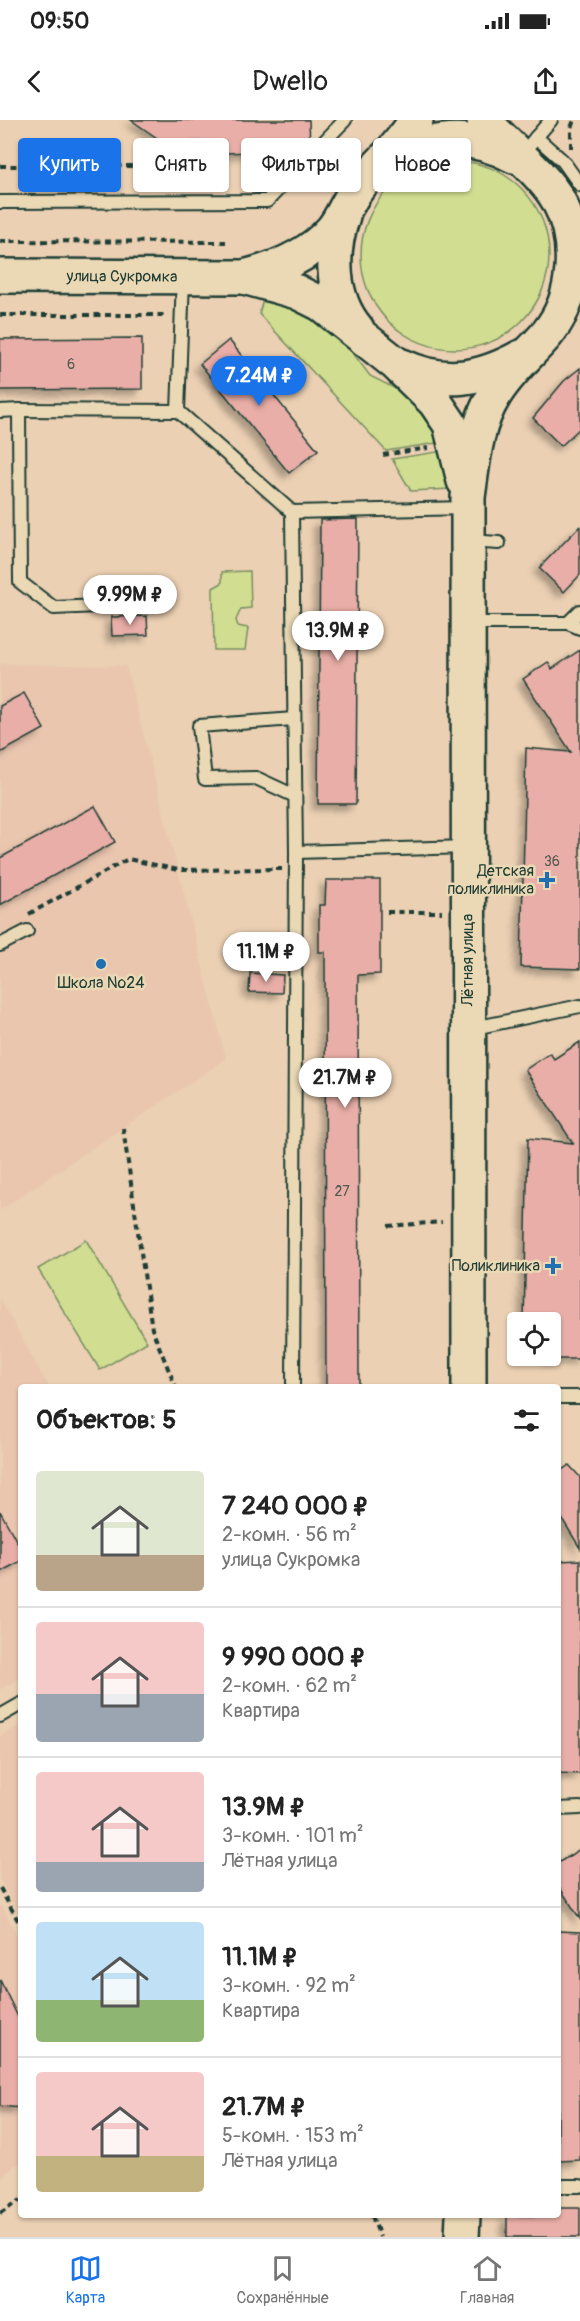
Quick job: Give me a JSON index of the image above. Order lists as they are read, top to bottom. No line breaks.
{"streets":{"street":["улица Сукромка","Лётная улица"]},"places":{"health":["Детская поликлиника","Поликлиника"],"other":["Школа №24"]},"house_numbers":["6","36","27"],"page":{"status":"09:50","header":"Dwello","chip":["Купить","Снять","Фильтры","Новое"],"price":["7.24M ₽","9.99M ₽","13.9M ₽","11.1M ₽","21.7M ₽"],"heading":"Объектов: 5","list":[{"name":"7 240 000 ₽","note":"2-комн. · 56 m² · улица Сукромка"},{"name":"9 990 000 ₽","note":"2-комн. · 62 m² · Квартира"},{"name":"13.9M ₽","note":"3-комн. · 101 m² · Лётная улица"},{"name":"11.1M ₽","note":"3-комн. · 92 m² · Квартира"},{"name":"21.7M ₽","note":"5-комн. · 153 m² · Лётная улица"}],"tabs":["Карта","Сохранённые","Главная"]}}
